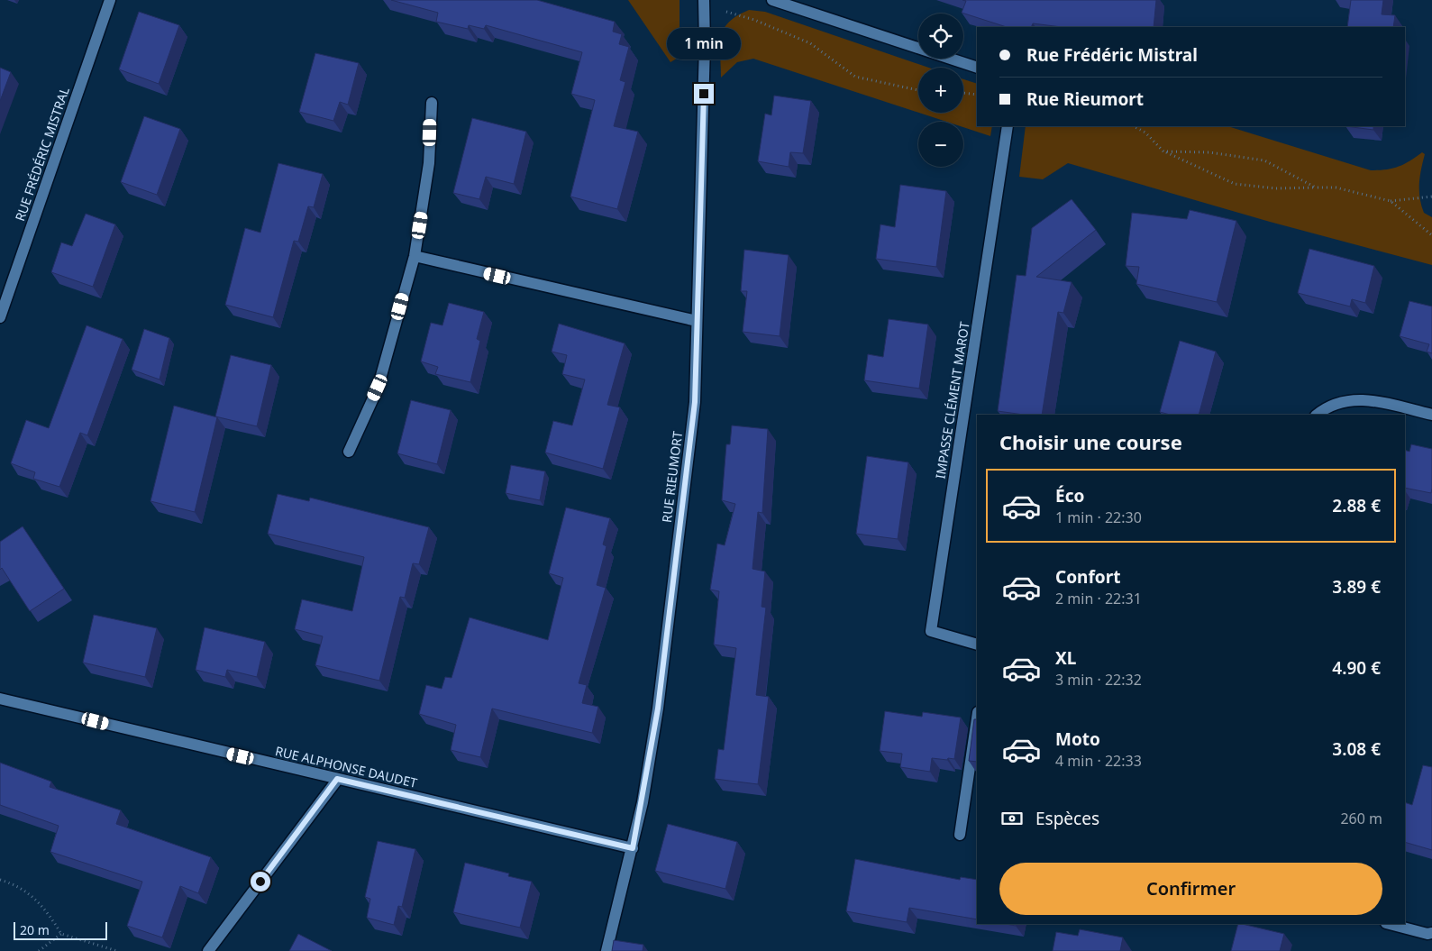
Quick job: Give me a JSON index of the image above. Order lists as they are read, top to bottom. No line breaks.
{"streets":{"street":["RUE FRÉDÉRIC MISTRAL","IMPASSE CLÉMENT MAROT","RUE RIEUMORT","RUE ALPHONSE DAUDET"]},"crossings":[["RUE RIEUMORT","RUE ALPHONSE DAUDET"]],"scale_bar":"20 m","page":{"map_buttons":["+","−"],"banner":["Rue Frédéric Mistral","Rue Rieumort"],"bubble":"1 min","heading":"Choisir une course","list":[{"name":"Éco","note":"1 min · 22:30","value":"2.88 €"},{"name":"Confort","note":"2 min · 22:31","value":"3.89 €"},{"name":"XL","note":"3 min · 22:32","value":"4.90 €"},{"name":"Moto","note":"4 min · 22:33","value":"3.08 €"}],"pay":["Espèces","260 m"],"buttons":"Confirmer","scale":"20 m"}}
